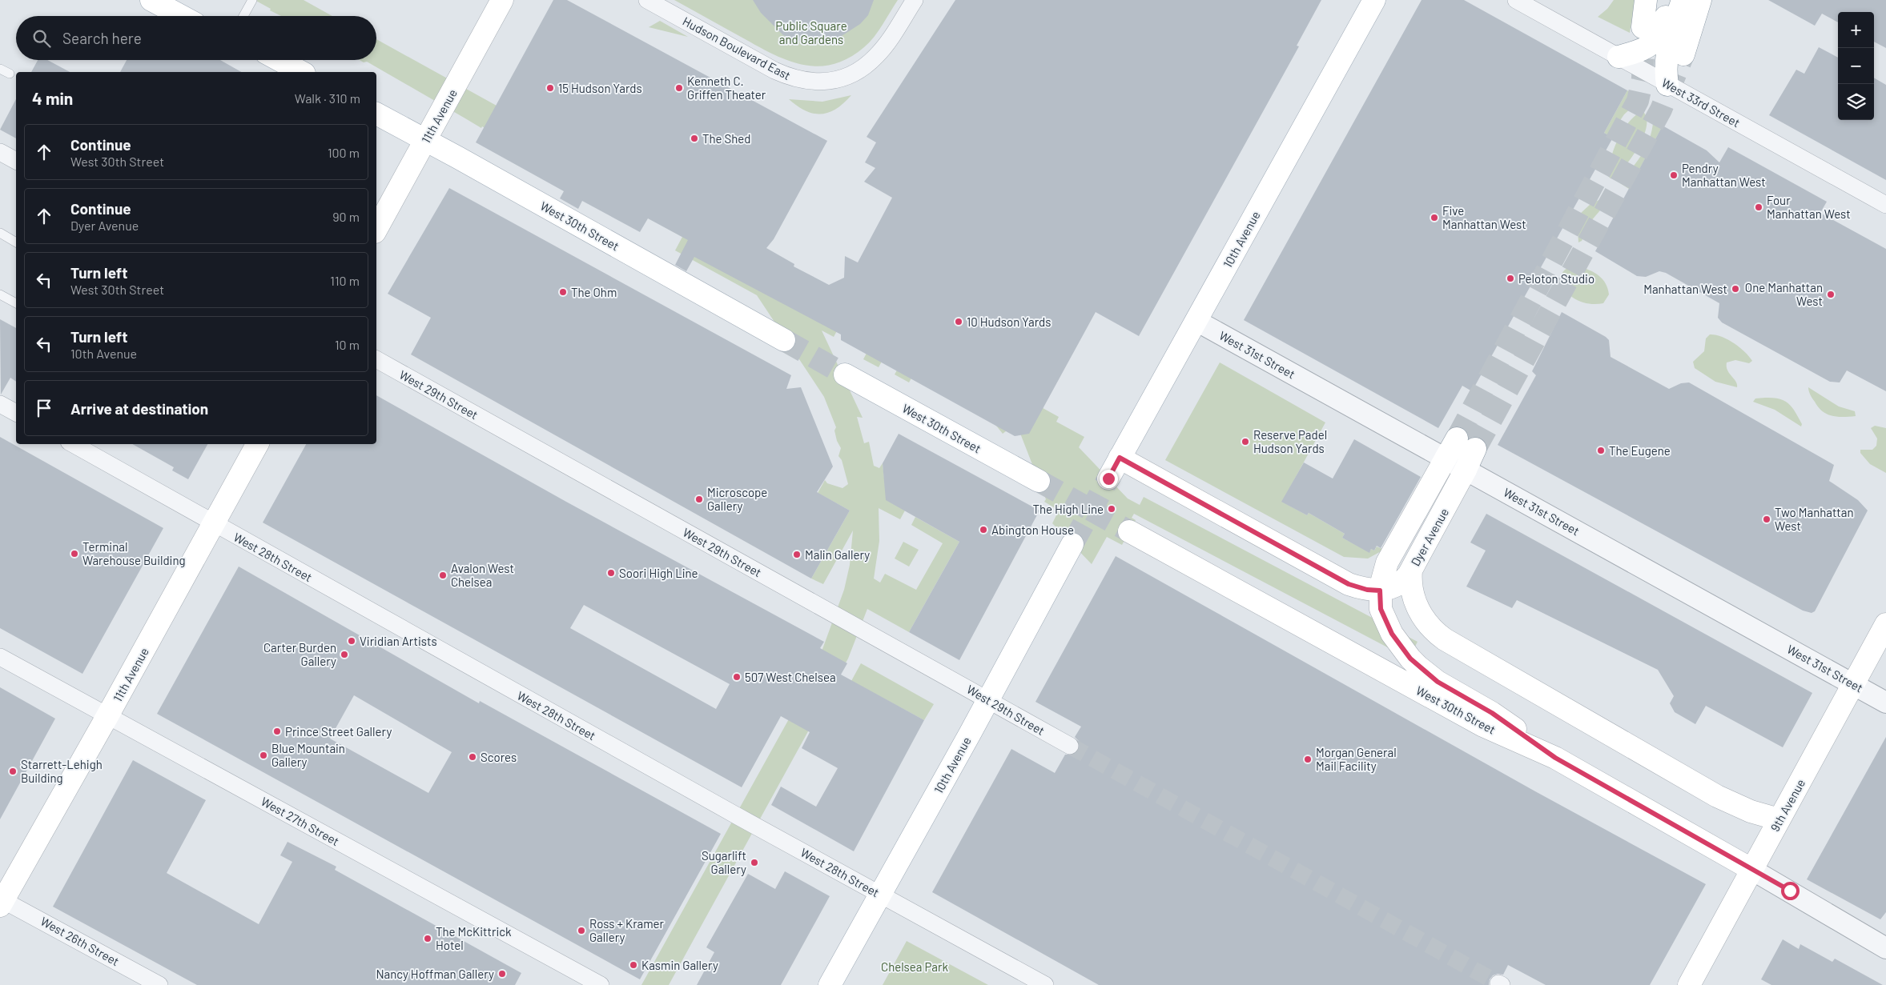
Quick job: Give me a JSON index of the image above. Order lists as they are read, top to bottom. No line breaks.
{"streets":{"main road":["11th Avenue","West 30th Street","10th Avenue","Dyer Avenue","9th Avenue"],"street":["Hudson Boulevard East","West 33rd Street","West 31st Street","West 29th Street","West 28th Street","West 27th Street","West 26th Street"]},"crossings":[["11th Avenue","West 30th Street"],["11th Avenue","West 28th Street"],["11th Avenue","West 27th Street"],["11th Avenue","West 26th Street"],["West 30th Street","Dyer Avenue"],["West 30th Street","9th Avenue"],["10th Avenue","West 31st Street"],["10th Avenue","West 29th Street"],["10th Avenue","West 28th Street"],["West 31st Street","Dyer Avenue"],["West 31st Street","9th Avenue"]],"parks":["Public Square and Gardens","Chelsea Park"],"places":["15 Hudson Yards","Kenneth C. Griffen Theater","The Shed","Pendry Manhattan West","Four Manhattan West","Five Manhattan West","Peloton Studio","Manhattan West","The Ohm","One Manhattan West","10 Hudson Yards","Reserve Padel Hudson Yards","The Eugene","Microscope Gallery","The High Line","Two Manhattan West","Abington House","Terminal Warehouse Building","Malin Gallery","Soori High Line","Avalon West Chelsea","Viridian Artists","Carter Burden Gallery","507 West Chelsea","Prince Street Gallery","Blue Mountain Gallery","Scores","Morgan General Mail Facility","Starrett-Lehigh Building","Sugarlift Gallery","Ross + Kramer Gallery","The McKittrick Hotel","Kasmin Gallery","Nancy Hoffman Gallery"],"page":{"map_buttons":["+","−"],"search":"Search here","heading":["4 min","Walk · 310 m"],"list":[["Continue","West 30th Street","100 m"],["Continue","Dyer Avenue","90 m"],["Turn left","West 30th Street","110 m"],["Turn left","10th Avenue","10 m"],"Arrive at destination"]}}
